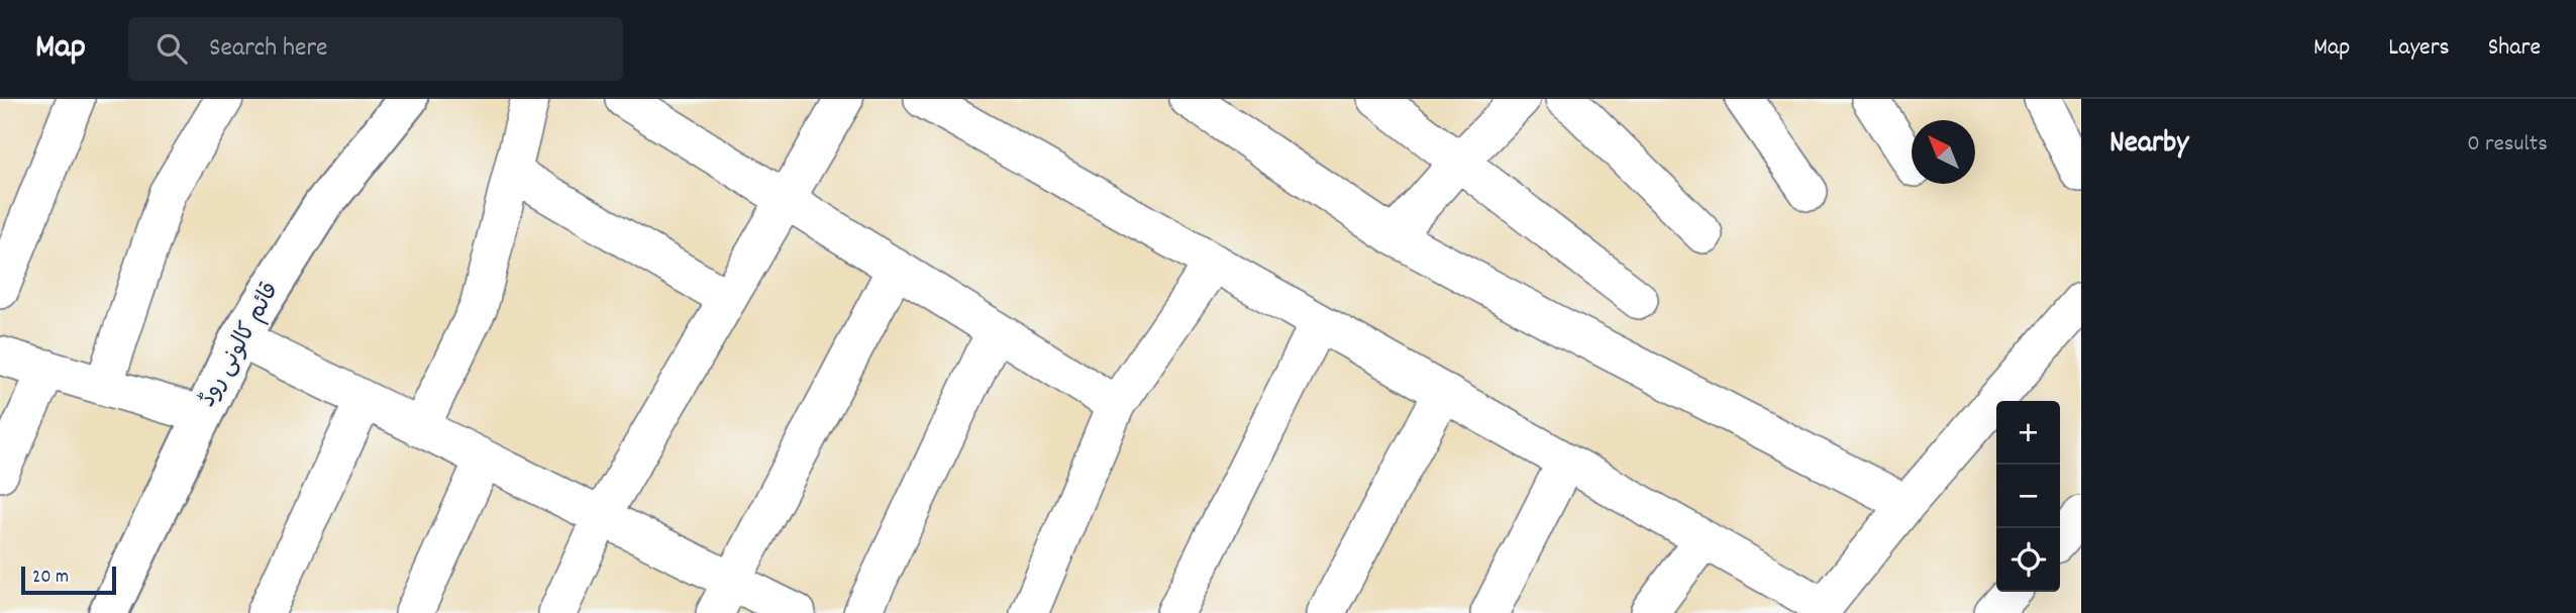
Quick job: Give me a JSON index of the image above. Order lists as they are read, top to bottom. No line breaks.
{"streets":{"street":["قائم کالونی روڈ"]},"scale_bar":"20 m","north":"top left","page":{"header":"Map","search":"Search here","nav":["Map","Layers","Share"],"heading":["Nearby","0 results"],"map_buttons":["+","−"],"scale":"20 m"}}
